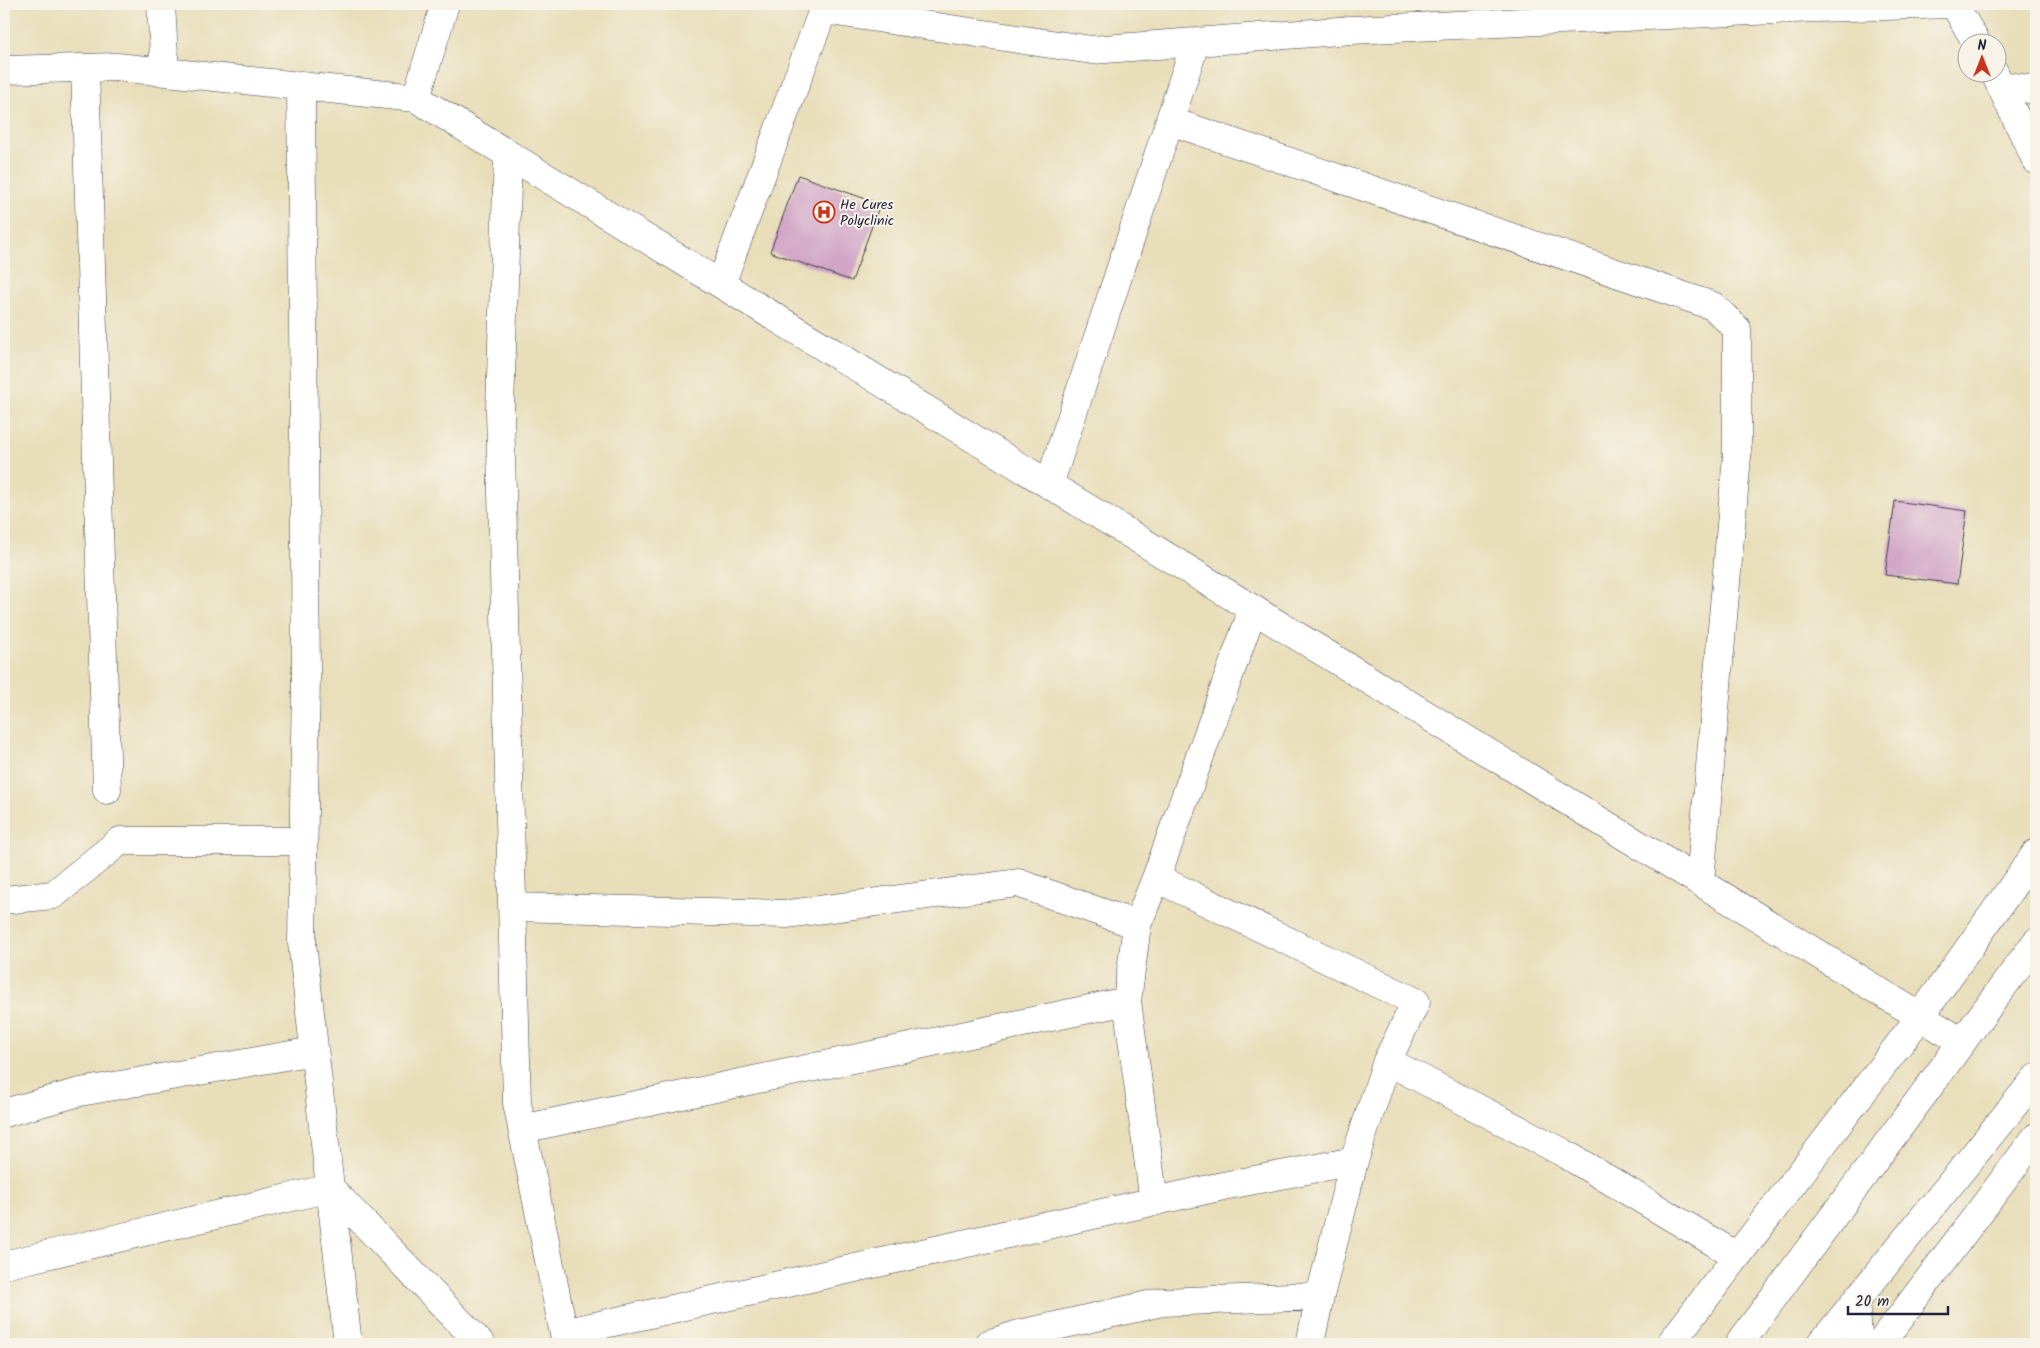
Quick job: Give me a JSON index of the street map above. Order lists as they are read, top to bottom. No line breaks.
{"places":{"hospital":["He Cures Polyclinic"]},"scale_bar":"20 m","north":"top"}
